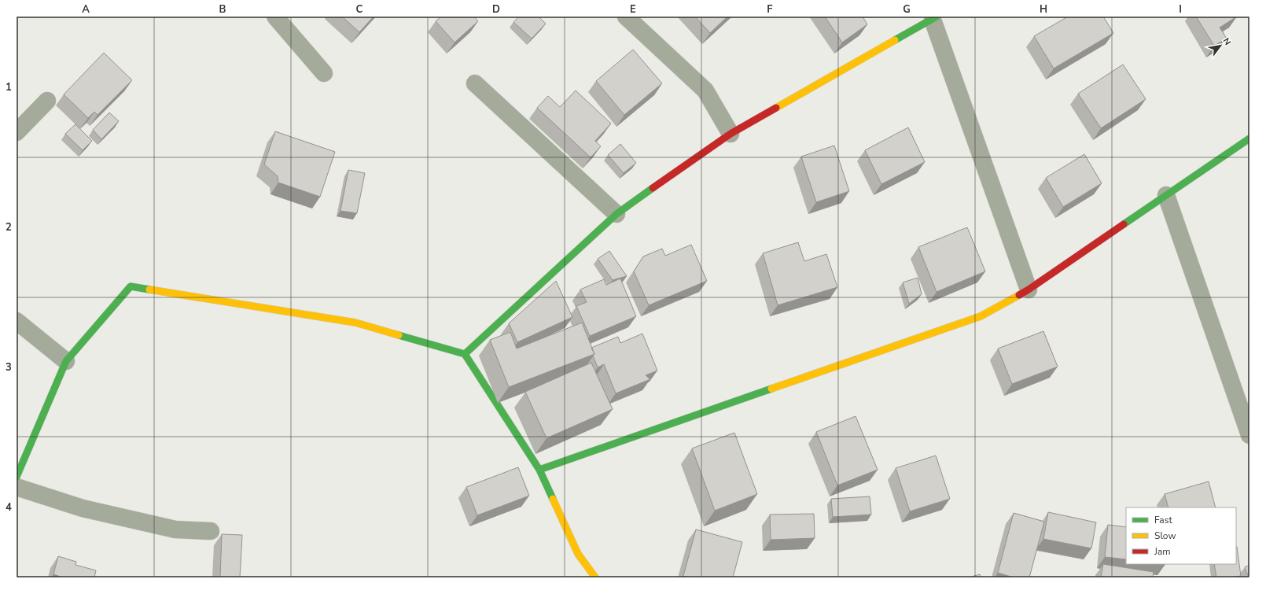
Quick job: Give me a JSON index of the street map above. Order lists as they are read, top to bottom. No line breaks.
{"legend":["Fast","Slow","Jam"],"north":"top right","grid":{"columns":["A","B","C","D","E","F","G","H","I"],"rows":["1","2","3","4"]}}
